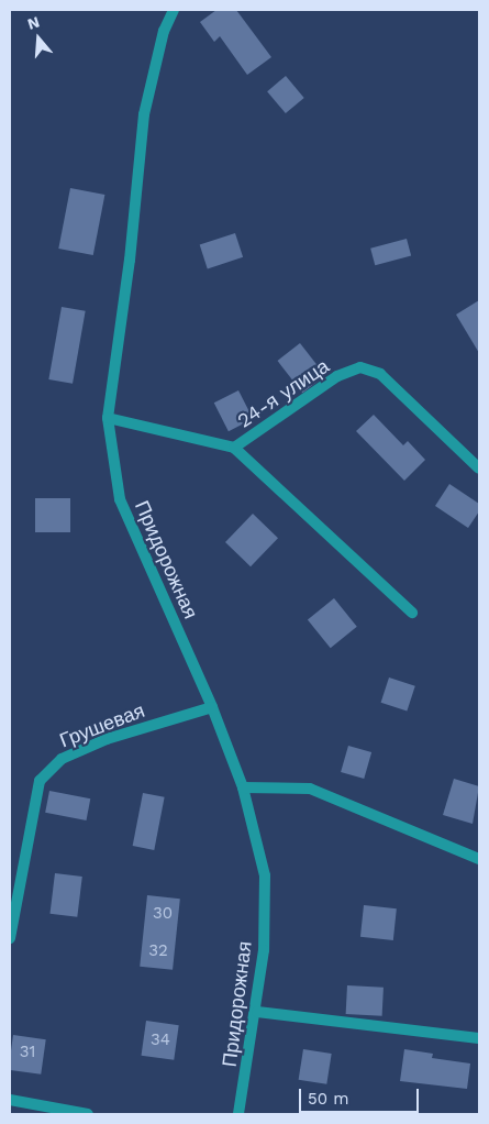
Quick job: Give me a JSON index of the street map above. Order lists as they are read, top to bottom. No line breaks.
{"streets":{"street":["24-я улица","Придорожная","Грушевая"]},"crossings":[["Придорожная","Грушевая"]],"house_numbers":["30","32","34","31"],"scale_bar":"50 m","north":"top"}
